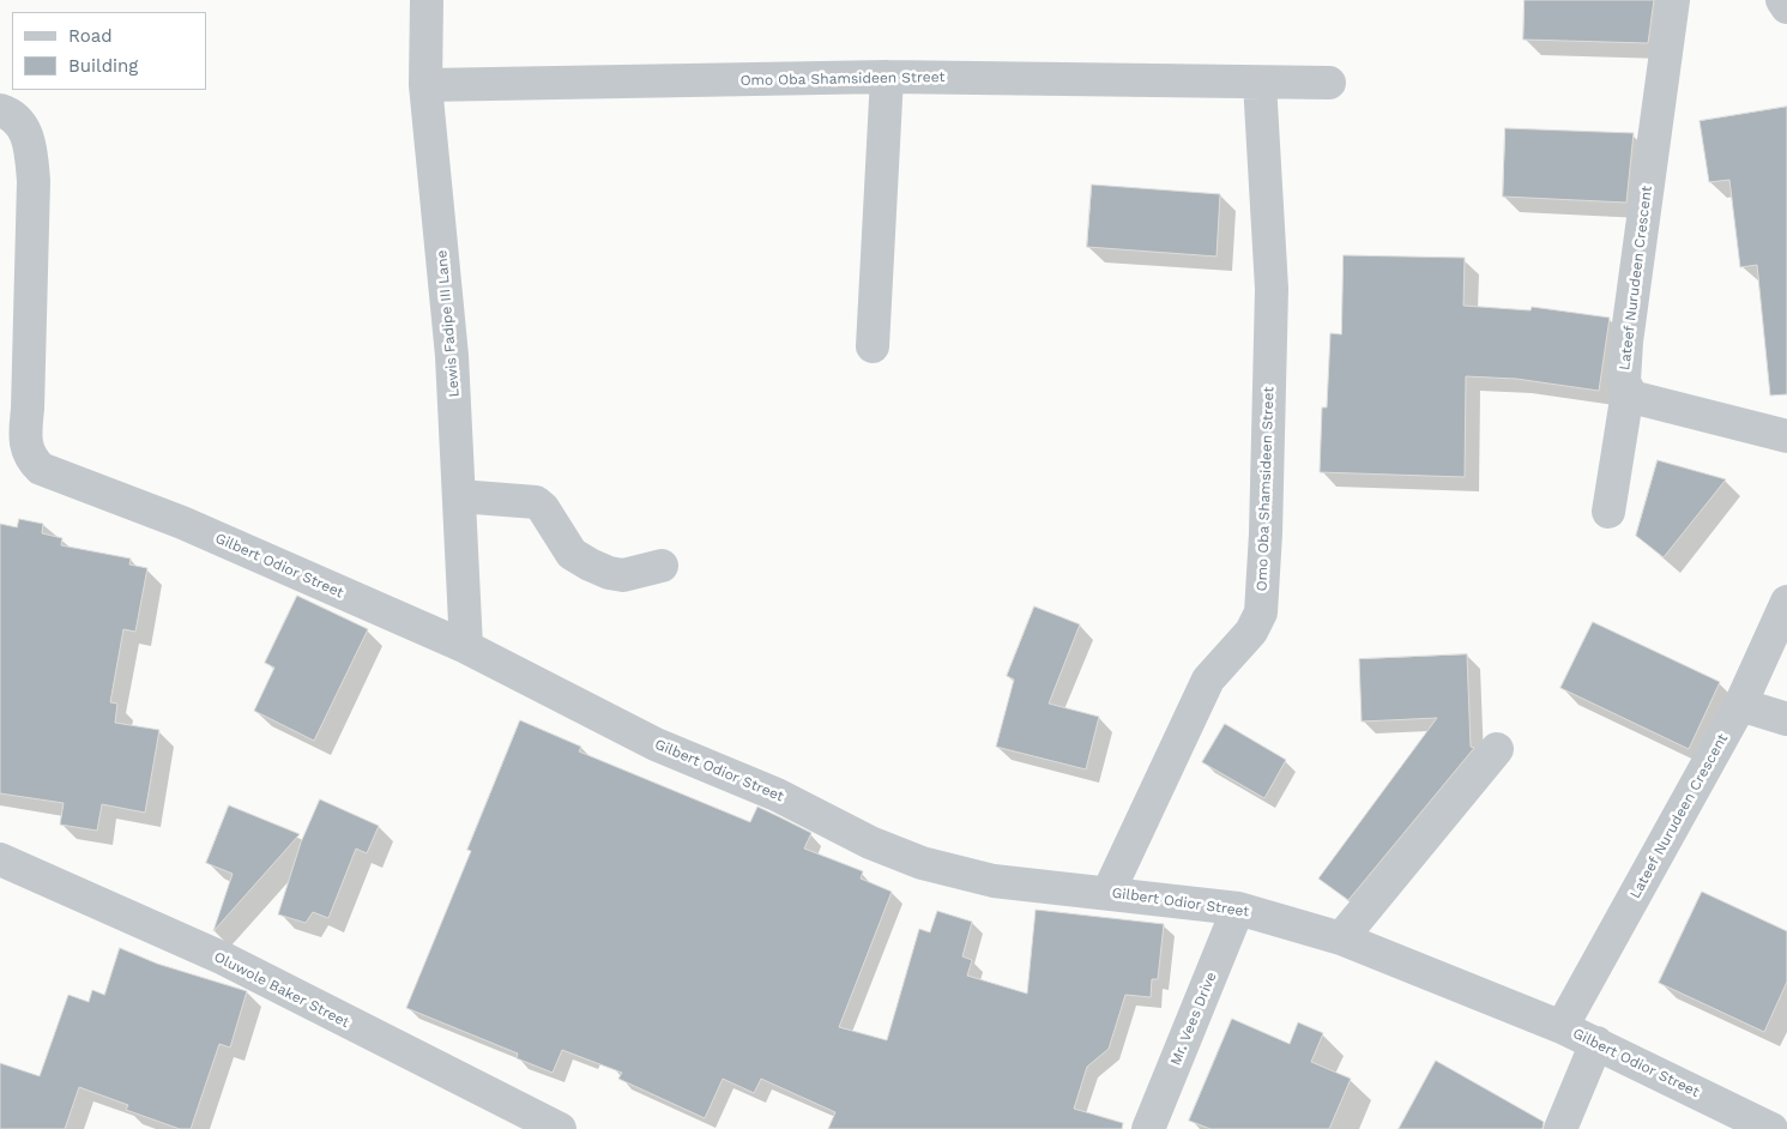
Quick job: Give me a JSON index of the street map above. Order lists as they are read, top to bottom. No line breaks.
{"streets":{"street":["Omo Oba Shamsideen Street","Lateef Nurudeen Crescent","Lewis Fadipe III Lane","Gilbert Odior Street","Oluwole Baker Street","Mr. Vees Drive"]},"crossings":[["Omo Oba Shamsideen Street","Lewis Fadipe III Lane"],["Omo Oba Shamsideen Street","Gilbert Odior Street"],["Lateef Nurudeen Crescent","Gilbert Odior Street"],["Lewis Fadipe III Lane","Gilbert Odior Street"],["Gilbert Odior Street","Mr. Vees Drive"]],"legend":["Road","Building"]}
